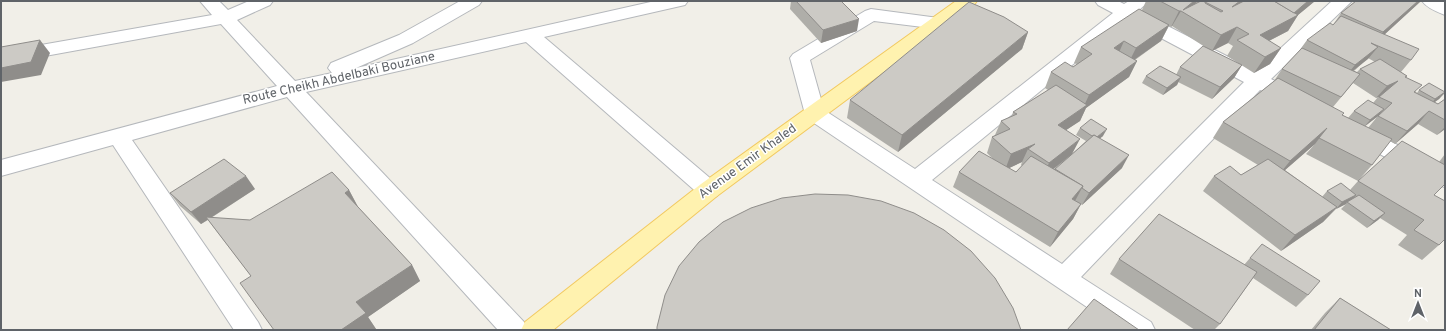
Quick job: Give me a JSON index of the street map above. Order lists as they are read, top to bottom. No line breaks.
{"streets":{"main road":["Avenue Emir Khaled"],"street":["Route Cheikh Abdelbaki Bouziane"]},"north":"top"}
